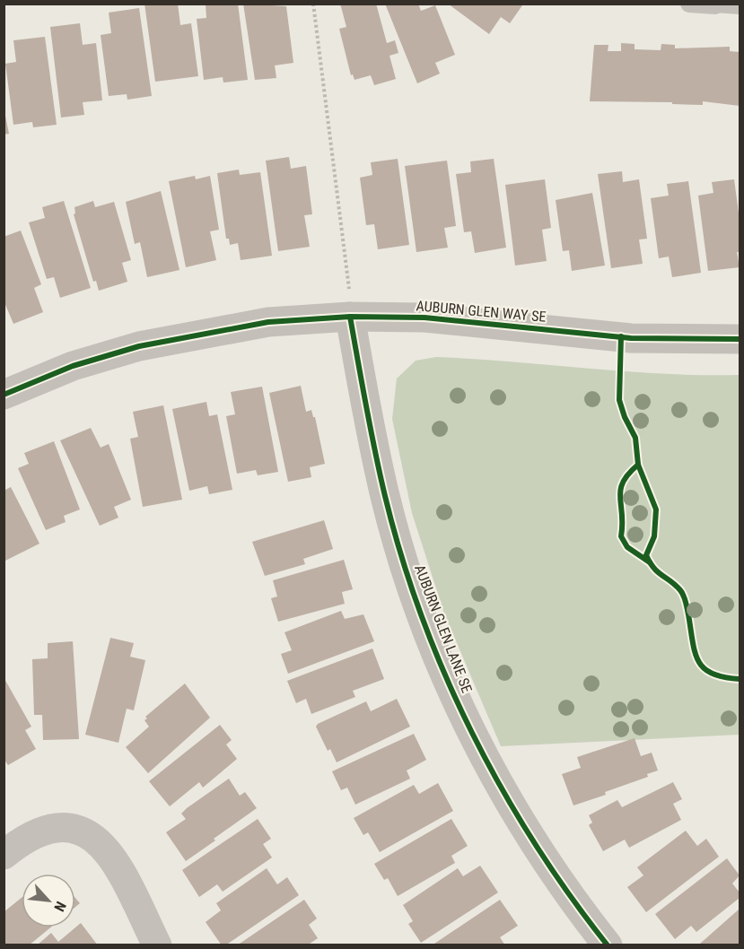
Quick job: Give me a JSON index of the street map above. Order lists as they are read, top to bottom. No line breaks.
{"streets":{"street":["AUBURN GLEN WAY SE","AUBURN GLEN LANE SE"]},"crossings":[["AUBURN GLEN WAY SE","AUBURN GLEN LANE SE"]],"north":"bottom right"}
